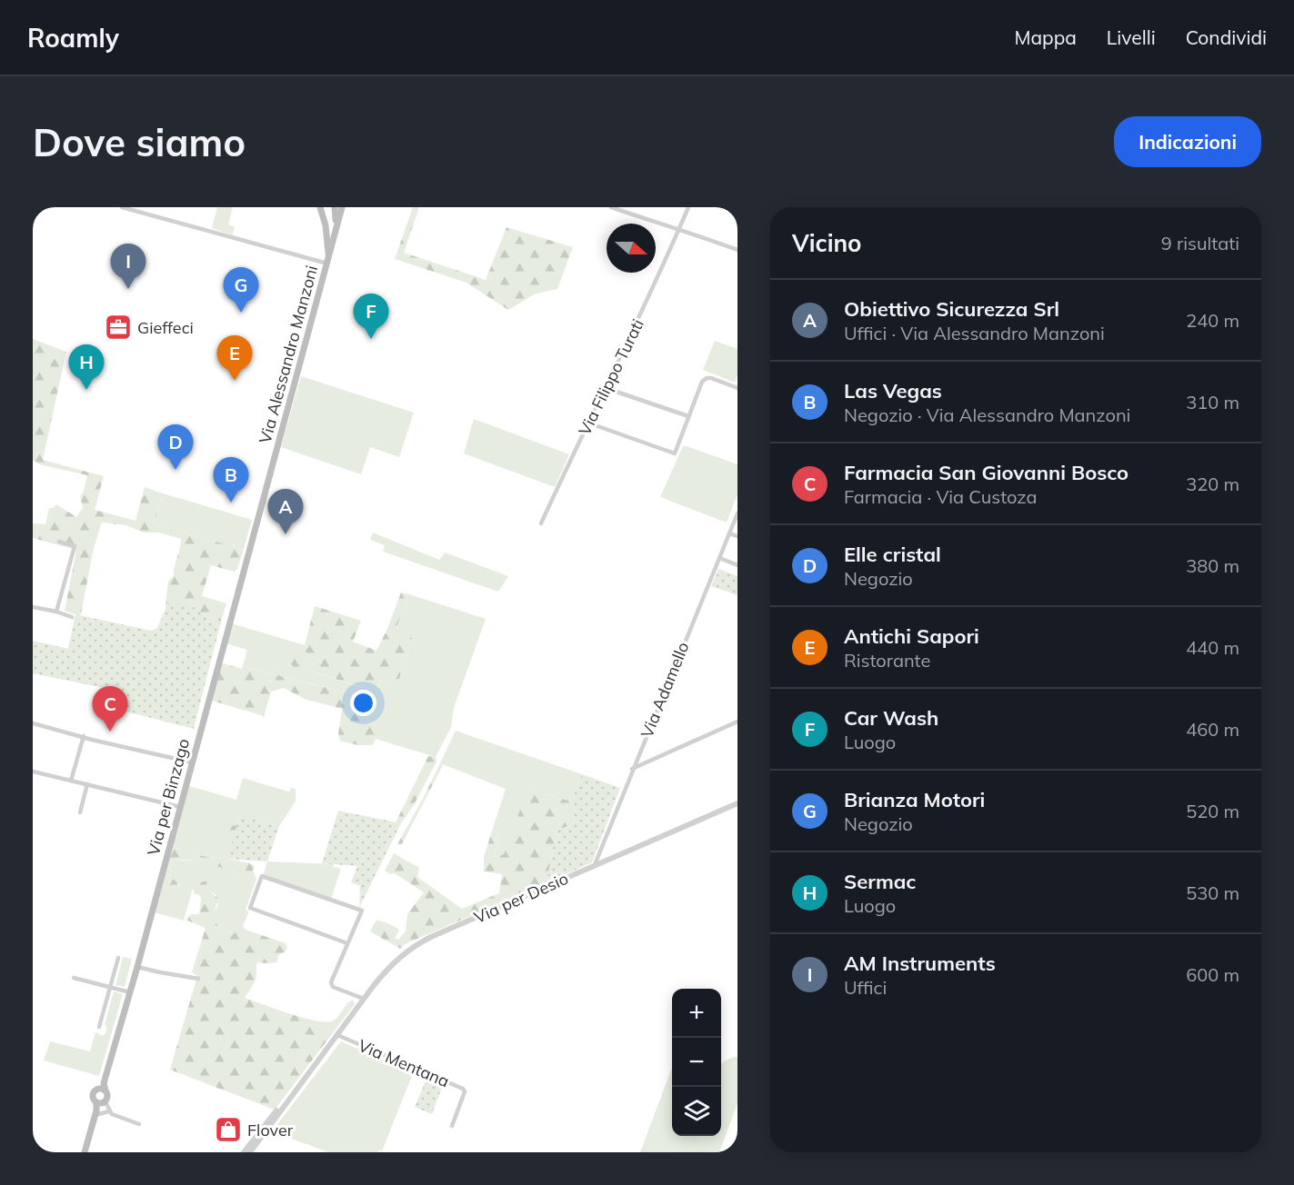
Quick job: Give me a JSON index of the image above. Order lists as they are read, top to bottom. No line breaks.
{"streets":{"main road":["Via Alessandro Manzoni","Via per Binzago"],"street":["Via Filippo Turati","Via Adamello","Via per Desio","Via Mentana"]},"crossings":[["Via Alessandro Manzoni","Via per Binzago"],["Via Adamello","Via per Desio"],["Via per Desio","Via Mentana"]],"places":{"office":["Gieffeci"],"shop":["Flover"]},"north":"right","page":{"header":"Roamly","nav":["Mappa","Livelli","Condividi"],"buttons":"Indicazioni","title":"Dove siamo","heading":["Vicino","9 risultati"],"pins":["I","G","F","E","H","D","B","A","C"],"list":[{"mark":"A","name":"Obiettivo Sicurezza Srl","note":"Uffici · Via Alessandro Manzoni","value":"240 m"},{"mark":"B","name":"Las Vegas","note":"Negozio · Via Alessandro Manzoni","value":"310 m"},{"mark":"C","name":"Farmacia San Giovanni Bosco","note":"Farmacia · Via Custoza","value":"320 m"},{"mark":"D","name":"Elle cristal","note":"Negozio","value":"380 m"},{"mark":"E","name":"Antichi Sapori","note":"Ristorante","value":"440 m"},{"mark":"F","name":"Car Wash","note":"Luogo","value":"460 m"},{"mark":"G","name":"Brianza Motori","note":"Negozio","value":"520 m"},{"mark":"H","name":"Sermac","note":"Luogo","value":"530 m"},{"mark":"I","name":"AM Instruments","note":"Uffici","value":"600 m"}],"map_buttons":["+","−"]}}
